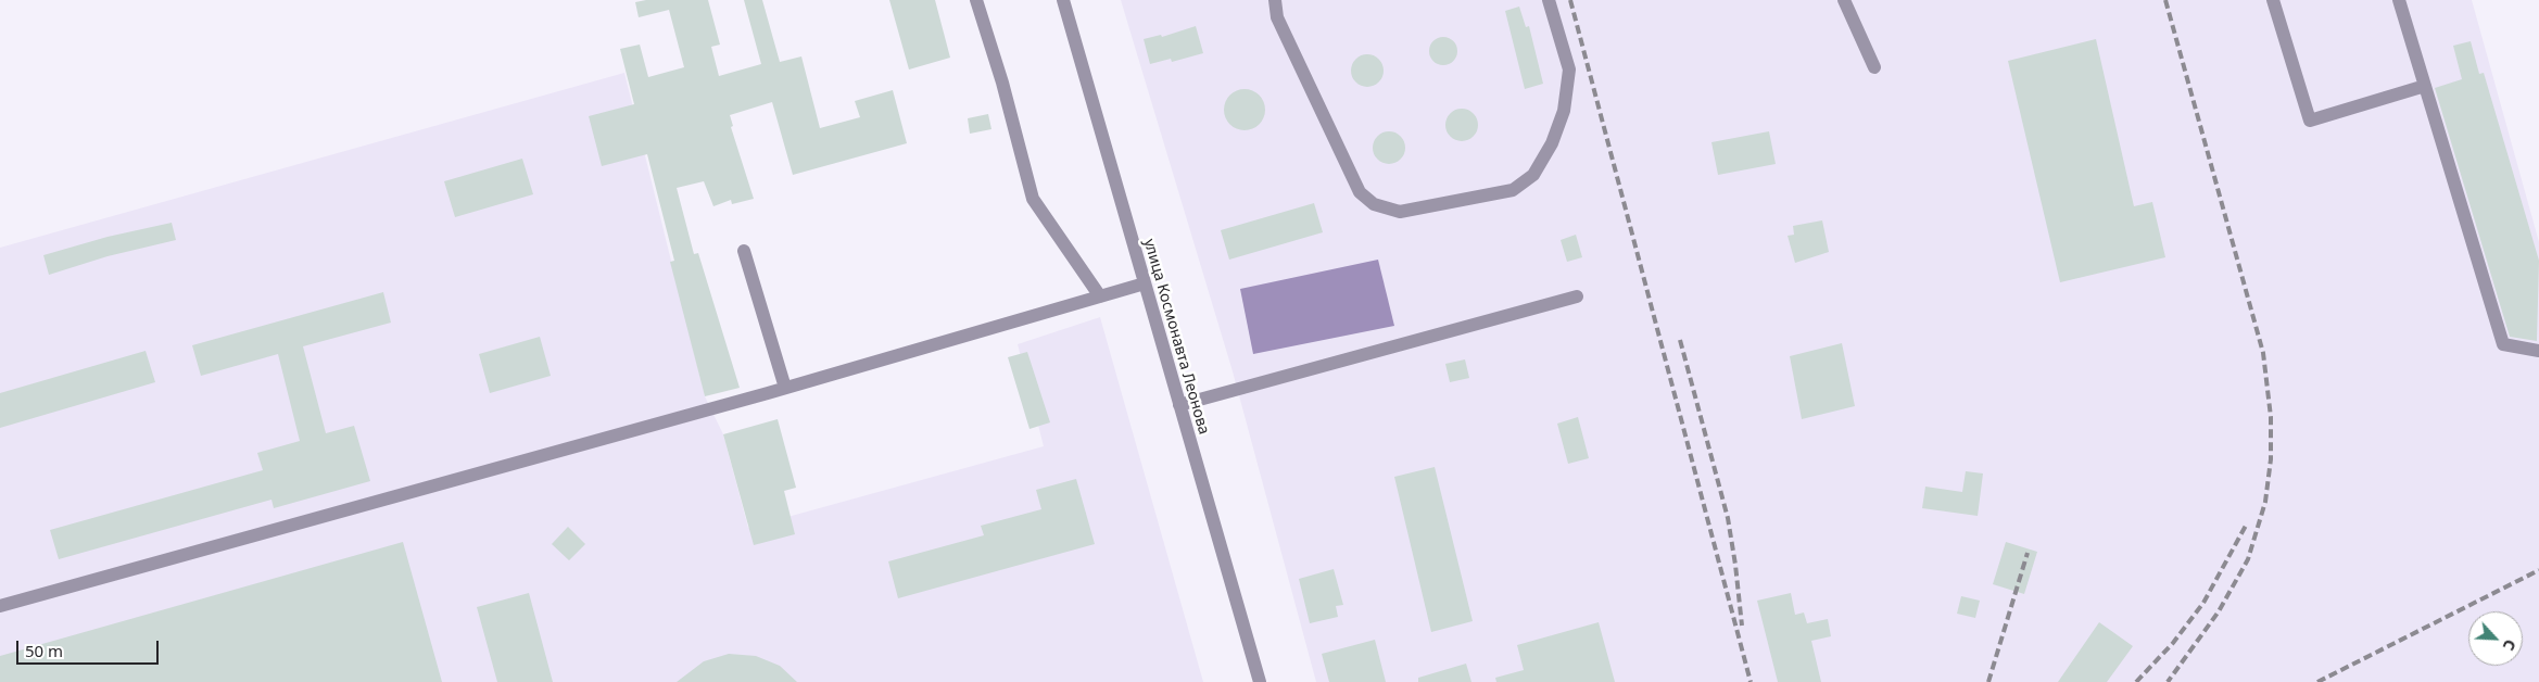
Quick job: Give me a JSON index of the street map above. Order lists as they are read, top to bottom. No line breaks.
{"streets":{"street":["улица Космонавта Леонова"]},"scale_bar":"50 m","north":"bottom right"}
